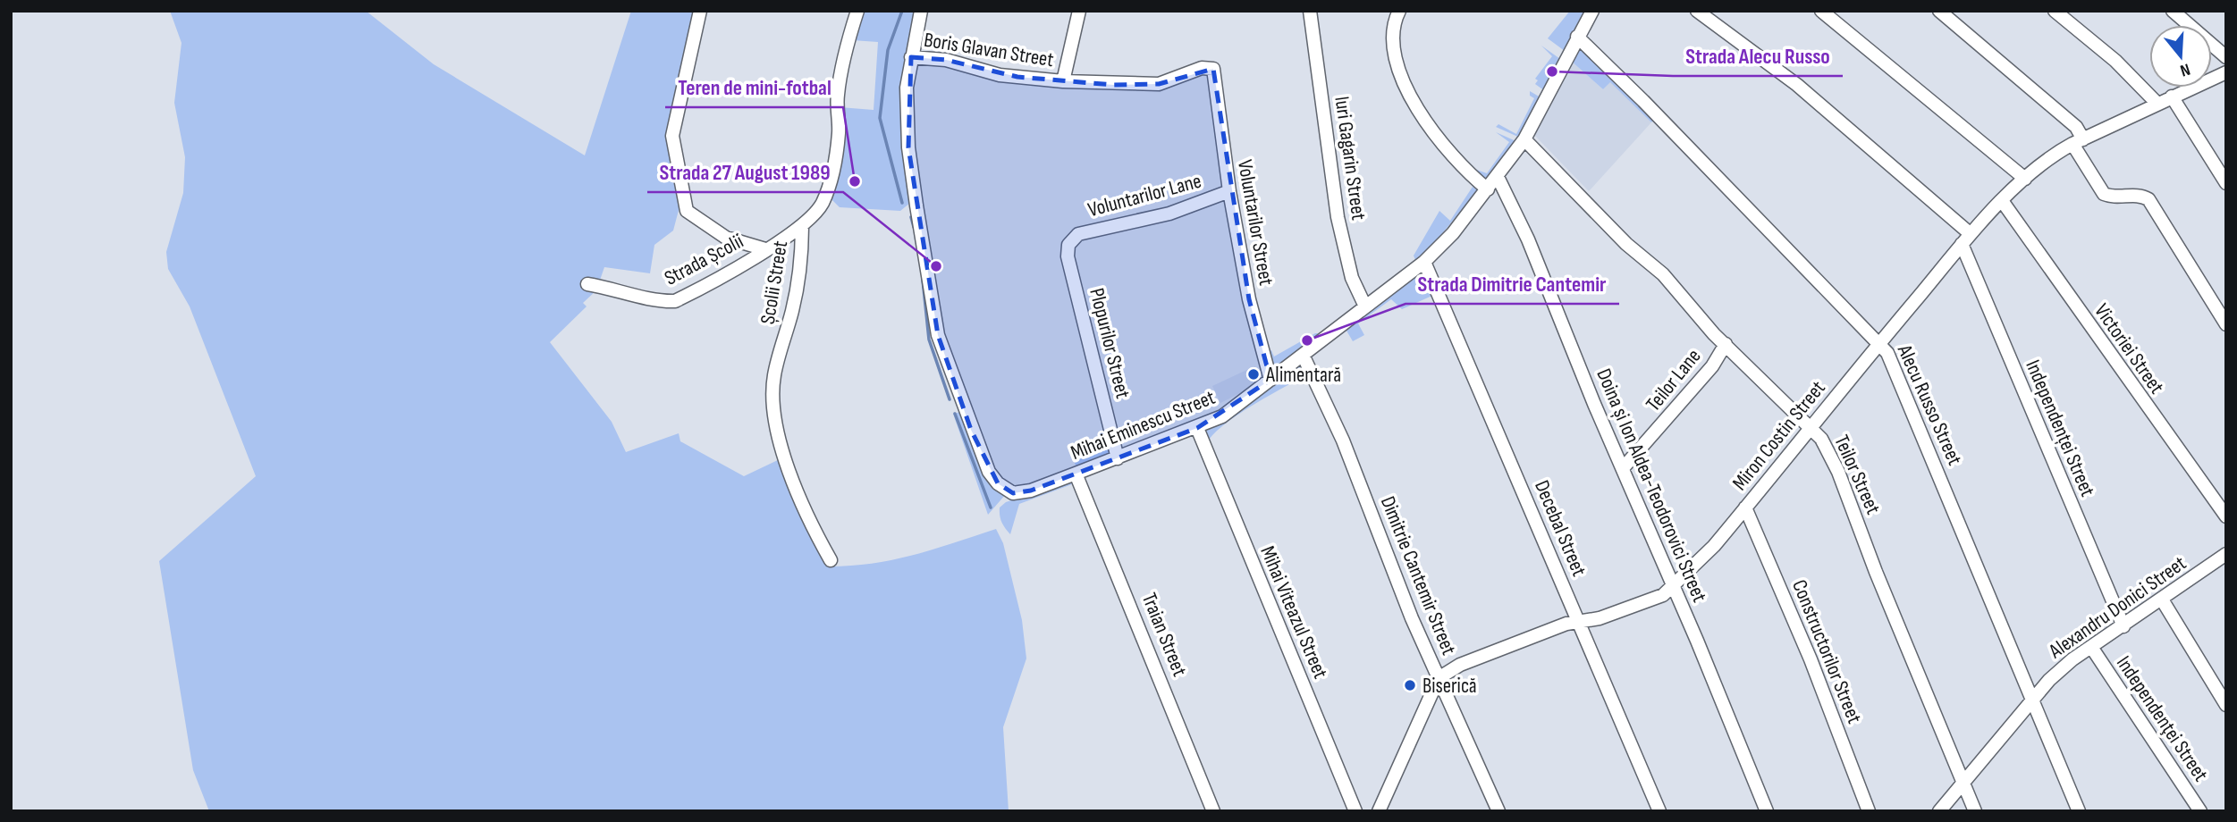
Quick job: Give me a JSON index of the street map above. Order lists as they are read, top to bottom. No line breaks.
{"streets":{"street":["Boris Glavan Street","Iuri Gagarin Street","Voluntarilor Lane","Voluntarilor Street","Strada Școlii","Școlii Street","Plopurilor Street","Victoriei Street","Teilor Lane","Alecu Russo Street","Mihai Eminescu Street","Independenței Street","Miron Costin Street","Teilor Street","Doina și Ion Aldea-Teodorovici Street","Decebal Street","Dimitrie Cantemir Street","Alexandru Donici Street","Mihai Viteazul Street","Traian Street","Constructorilor Street","Independenţei Street"]},"crossings":[["Boris Glavan Street","Voluntarilor Street"],["Boris Glavan Street","Mihai Eminescu Street"],["Iuri Gagarin Street","Mihai Eminescu Street"],["Voluntarilor Lane","Voluntarilor Street"],["Voluntarilor Lane","Plopurilor Street"],["Voluntarilor Street","Mihai Eminescu Street"],["Strada Școlii","Școlii Street"],["Plopurilor Street","Mihai Eminescu Street"],["Victoriei Street","Miron Costin Street"],["Teilor Lane","Teilor Street"],["Teilor Lane","Doina și Ion Aldea-Teodorovici Street"],["Alecu Russo Street","Mihai Eminescu Street"],["Alecu Russo Street","Miron Costin Street"],["Alecu Russo Street","Alexandru Donici Street"],["Mihai Eminescu Street","Teilor Street"],["Mihai Eminescu Street","Doina și Ion Aldea-Teodorovici Street"],["Mihai Eminescu Street","Decebal Street"],["Mihai Eminescu Street","Dimitrie Cantemir Street"],["Mihai Eminescu Street","Mihai Viteazul Street"],["Mihai Eminescu Street","Traian Street"],["Independenței Street","Miron Costin Street"],["Independenței Street","Alexandru Donici Street"],["Miron Costin Street","Teilor Street"],["Miron Costin Street","Doina și Ion Aldea-Teodorovici Street"],["Miron Costin Street","Decebal Street"],["Miron Costin Street","Dimitrie Cantemir Street"],["Miron Costin Street","Constructorilor Street"],["Teilor Street","Alexandru Donici Street"],["Alexandru Donici Street","Independenţei Street"]],"places":["Strada Alecu Russo","Teren de mini-fotbal","Strada 27 August 1989","Strada Dimitrie Cantemir","Alimentară","Biserică"],"north":"bottom"}
